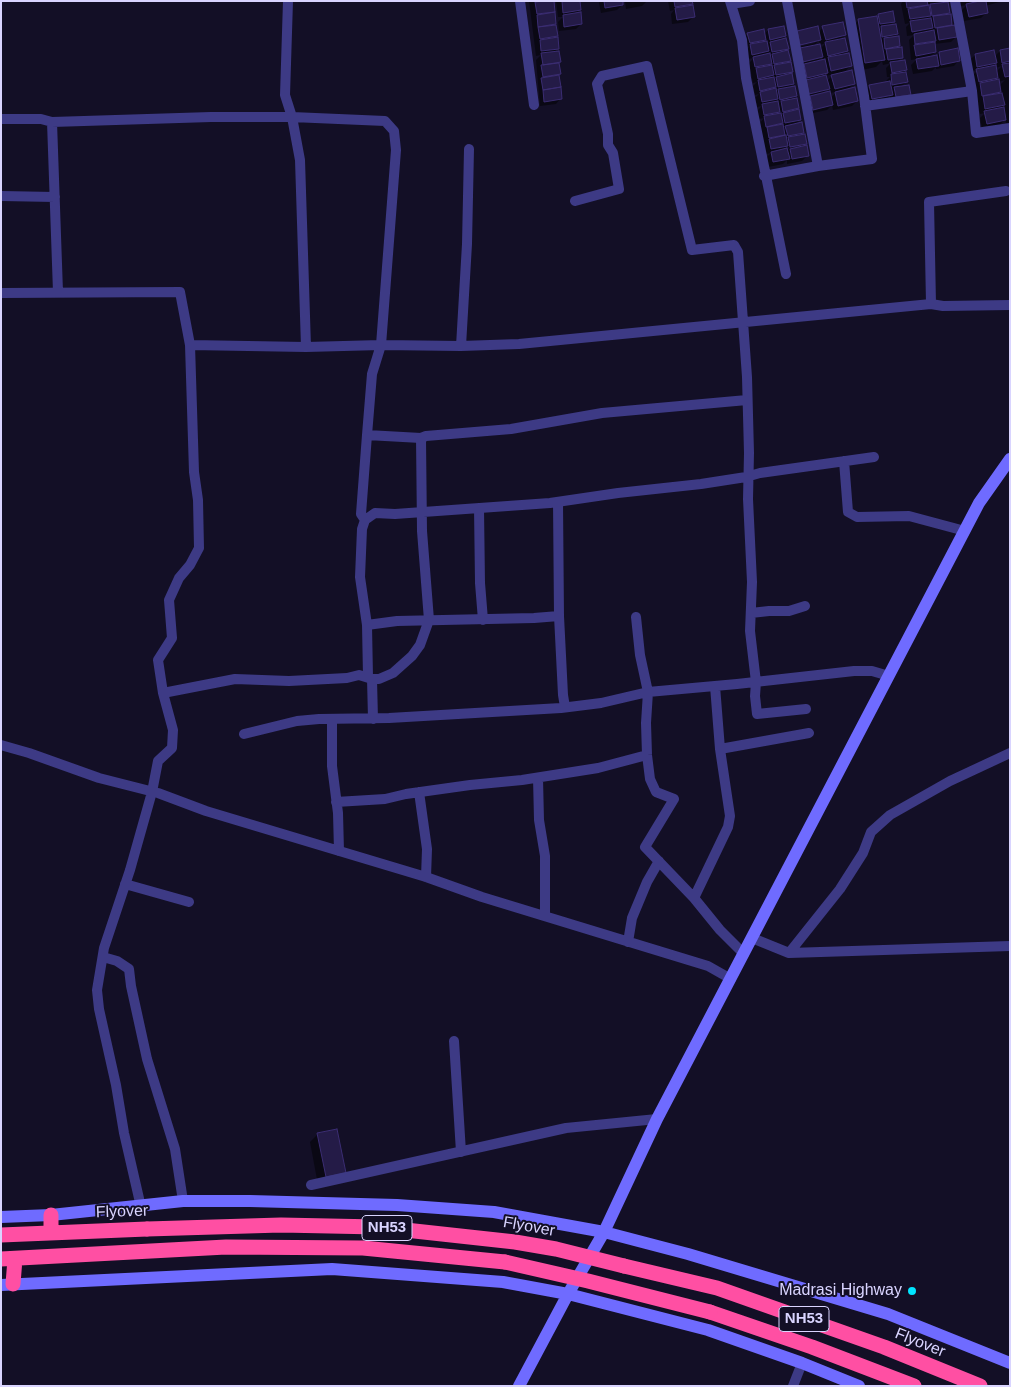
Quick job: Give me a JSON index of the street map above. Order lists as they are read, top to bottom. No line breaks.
{"streets":{"highway":["Flyover","NH53"]},"crossings":[["Flyover","NH53"]],"places":["Madrasi Highway"]}
